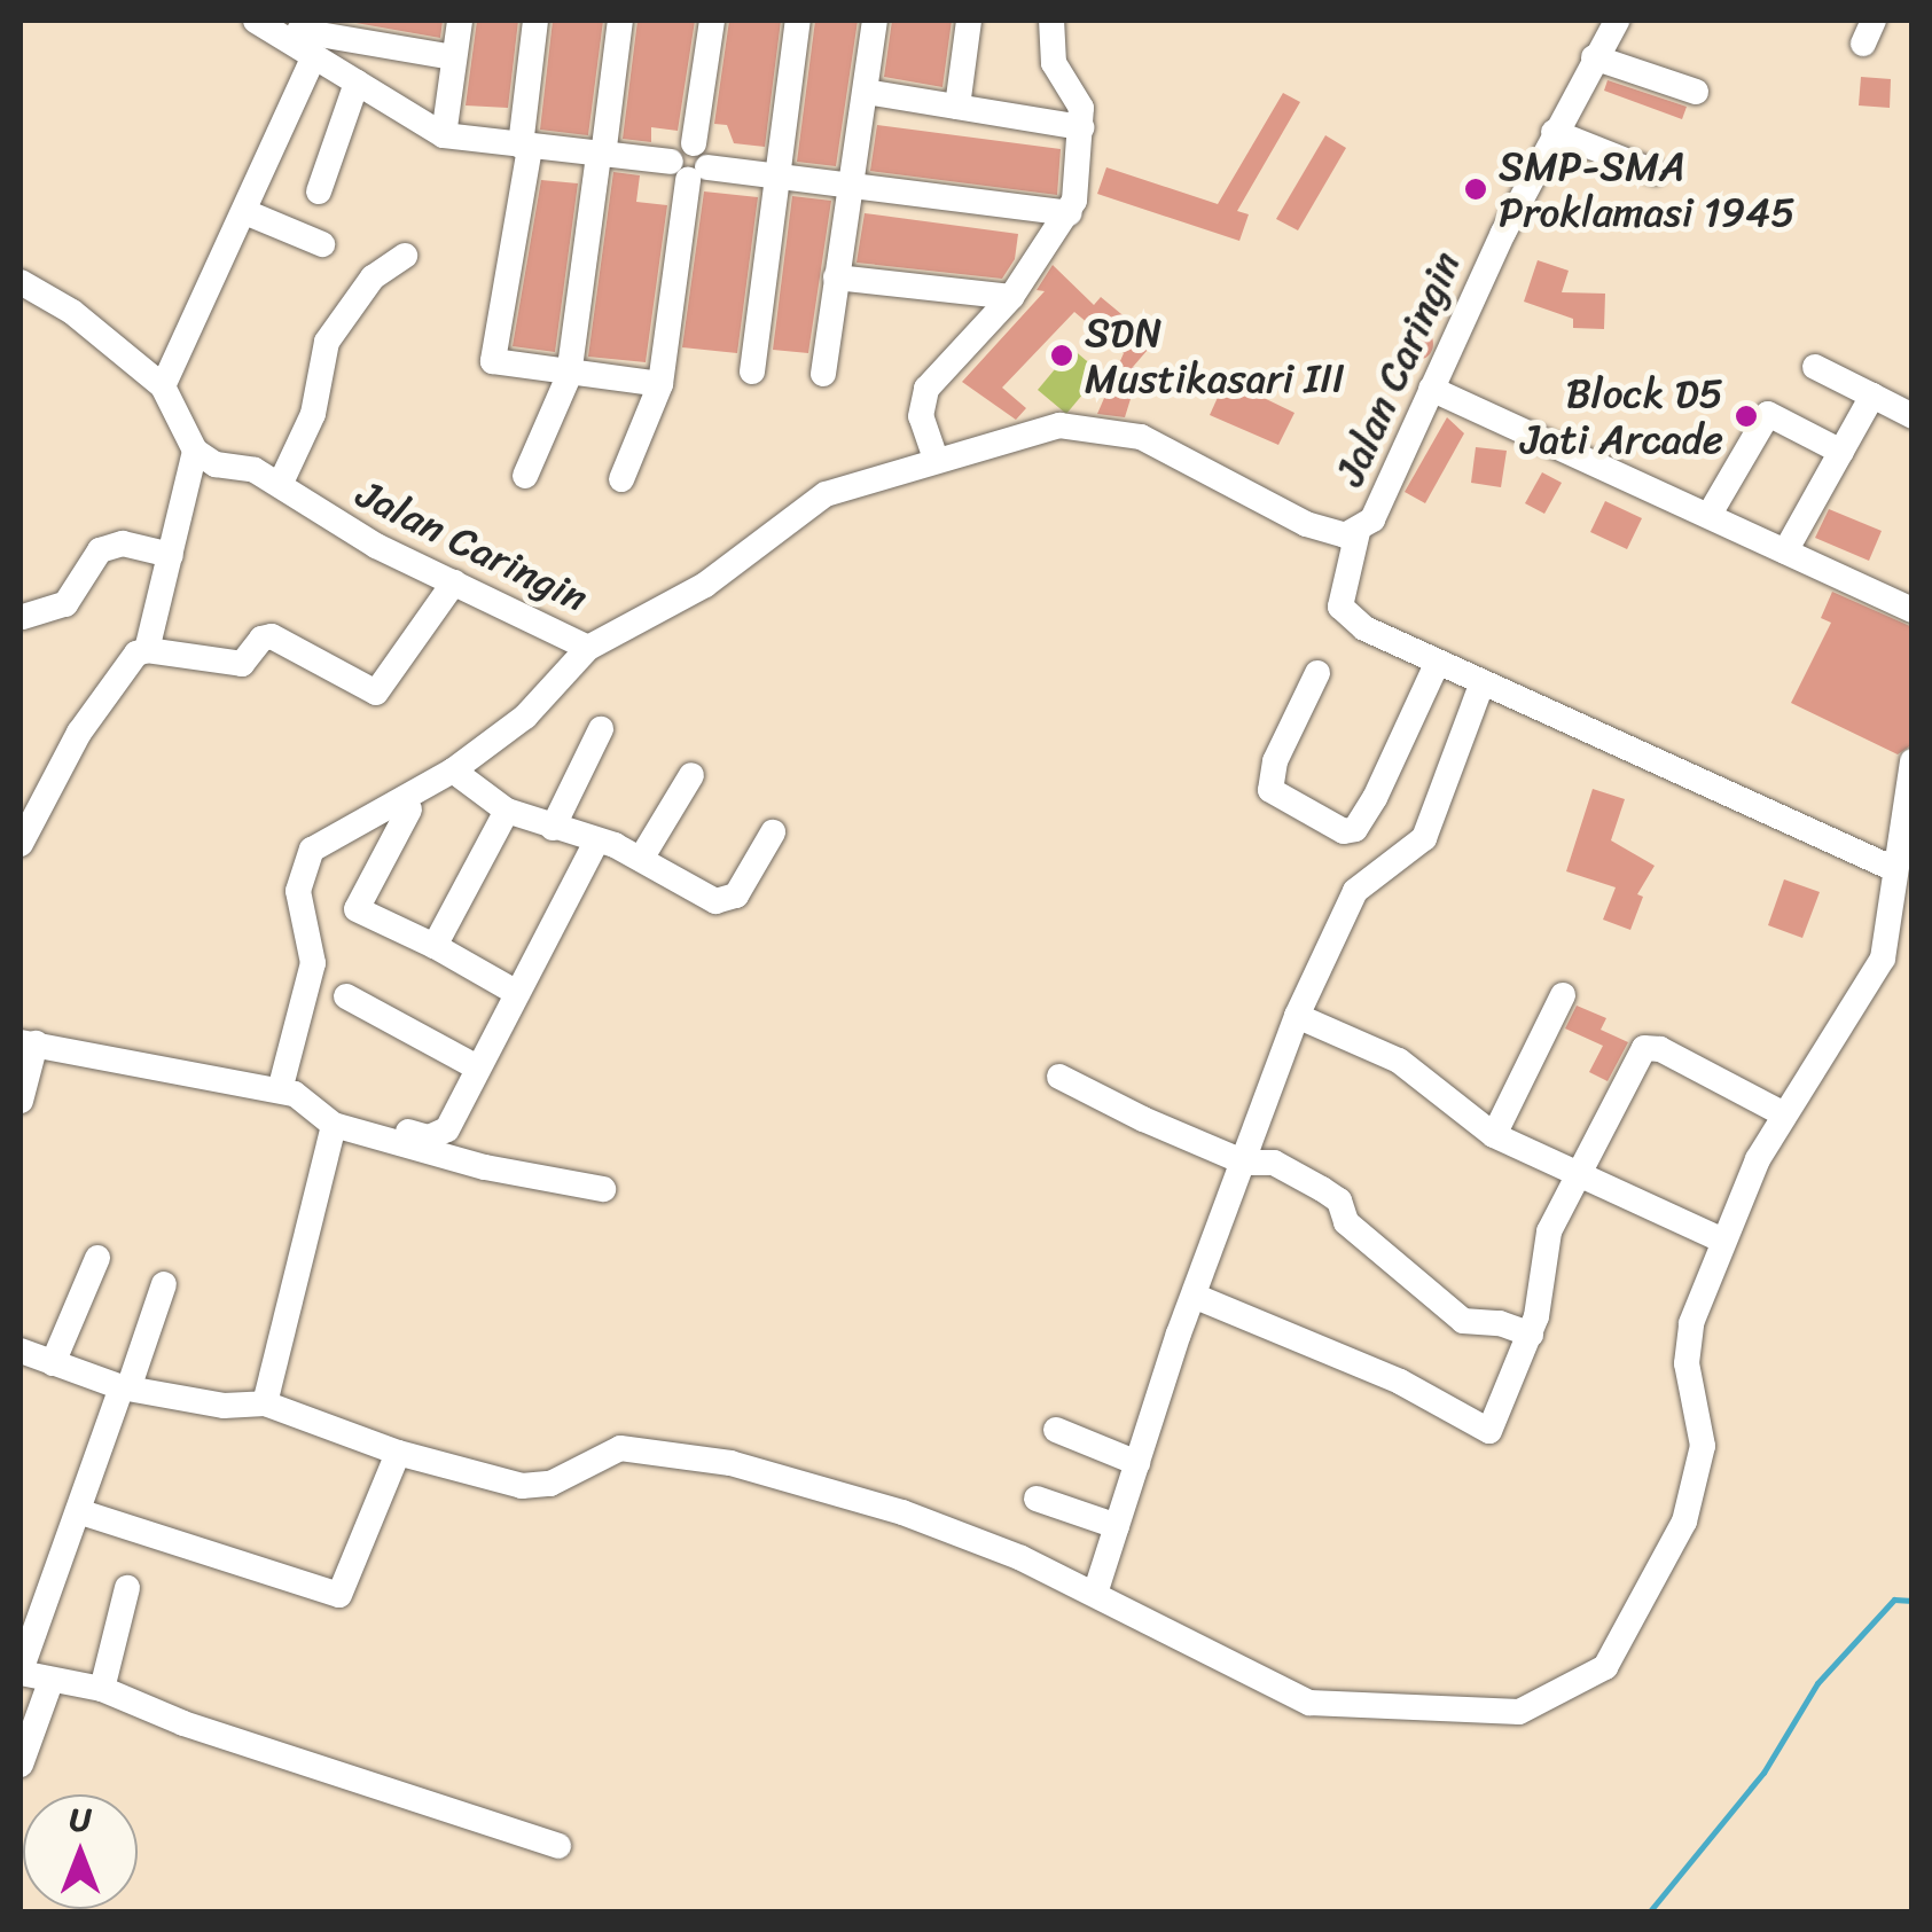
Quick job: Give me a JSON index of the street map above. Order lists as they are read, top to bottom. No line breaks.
{"streets":{"street":["Jalan Caringin"]},"places":["SMP-SMA Proklamasi 1945","SDN Mustikasari III","Block D5 Jati Arcade"],"north":"top"}
